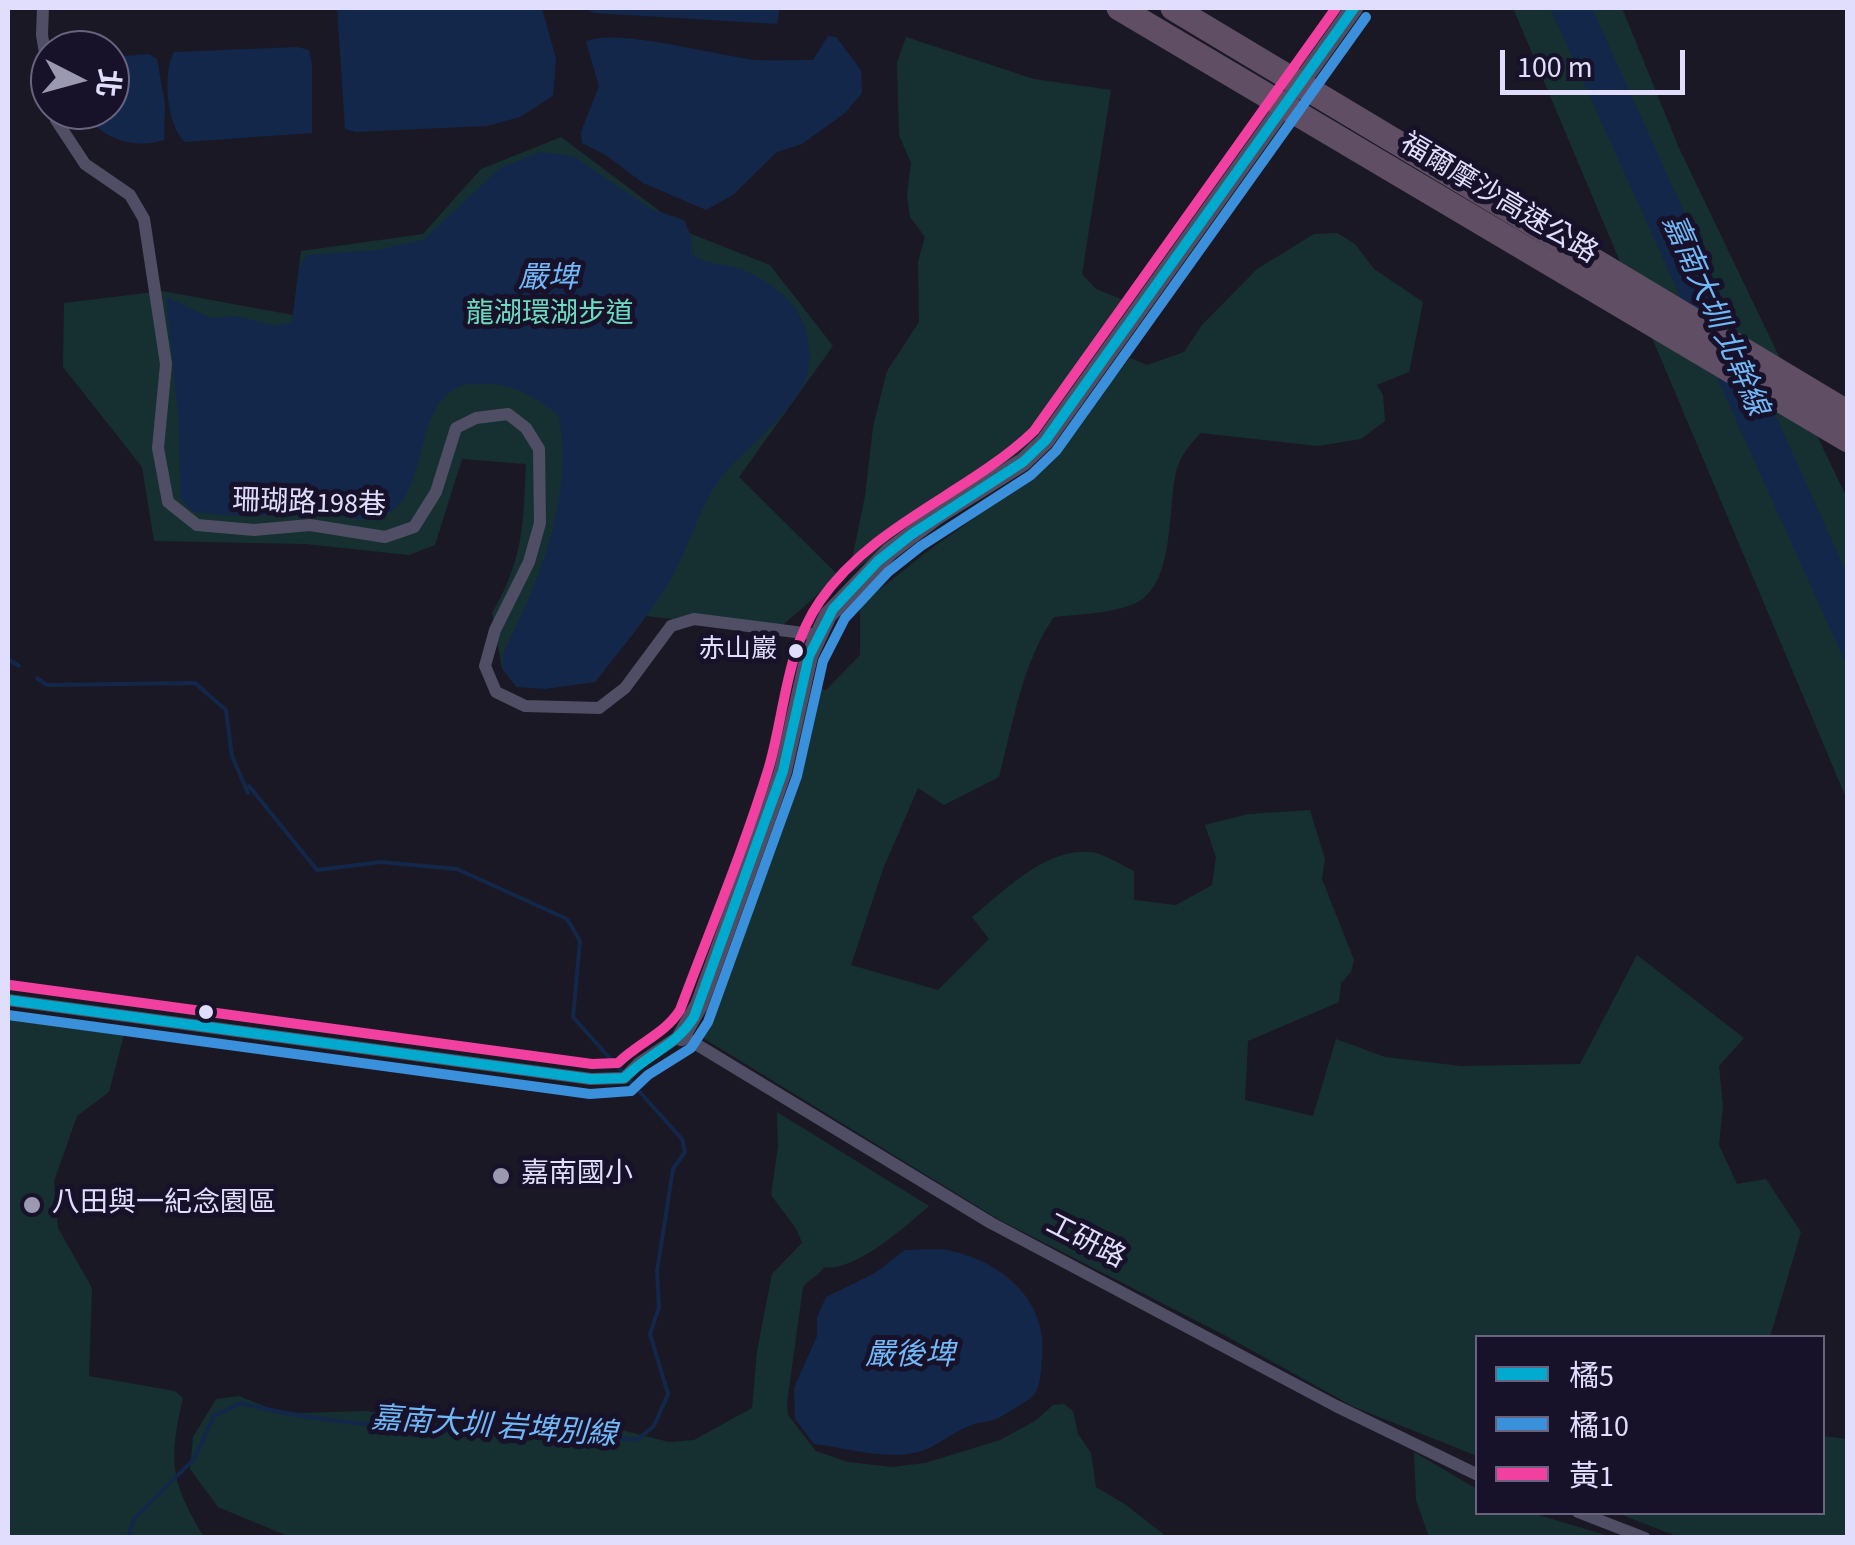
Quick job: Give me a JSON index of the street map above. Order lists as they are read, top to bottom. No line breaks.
{"streets":{"highway":["福爾摩沙高速公路"],"street":["珊瑚路198巷","工研路"]},"water":["嚴埤","嘉南大圳 北幹線","嚴後埤","嘉南大圳 岩埤別線"],"parks":["龍湖環湖步道"],"places":["赤山巖","嘉南國小","八田與一紀念園區"],"lines":["transit line 橘5","transit line 黃1","transit line 橘10"],"legend":["橘5","橘10","黃1"],"scale_bar":"100 m","north":"right"}
